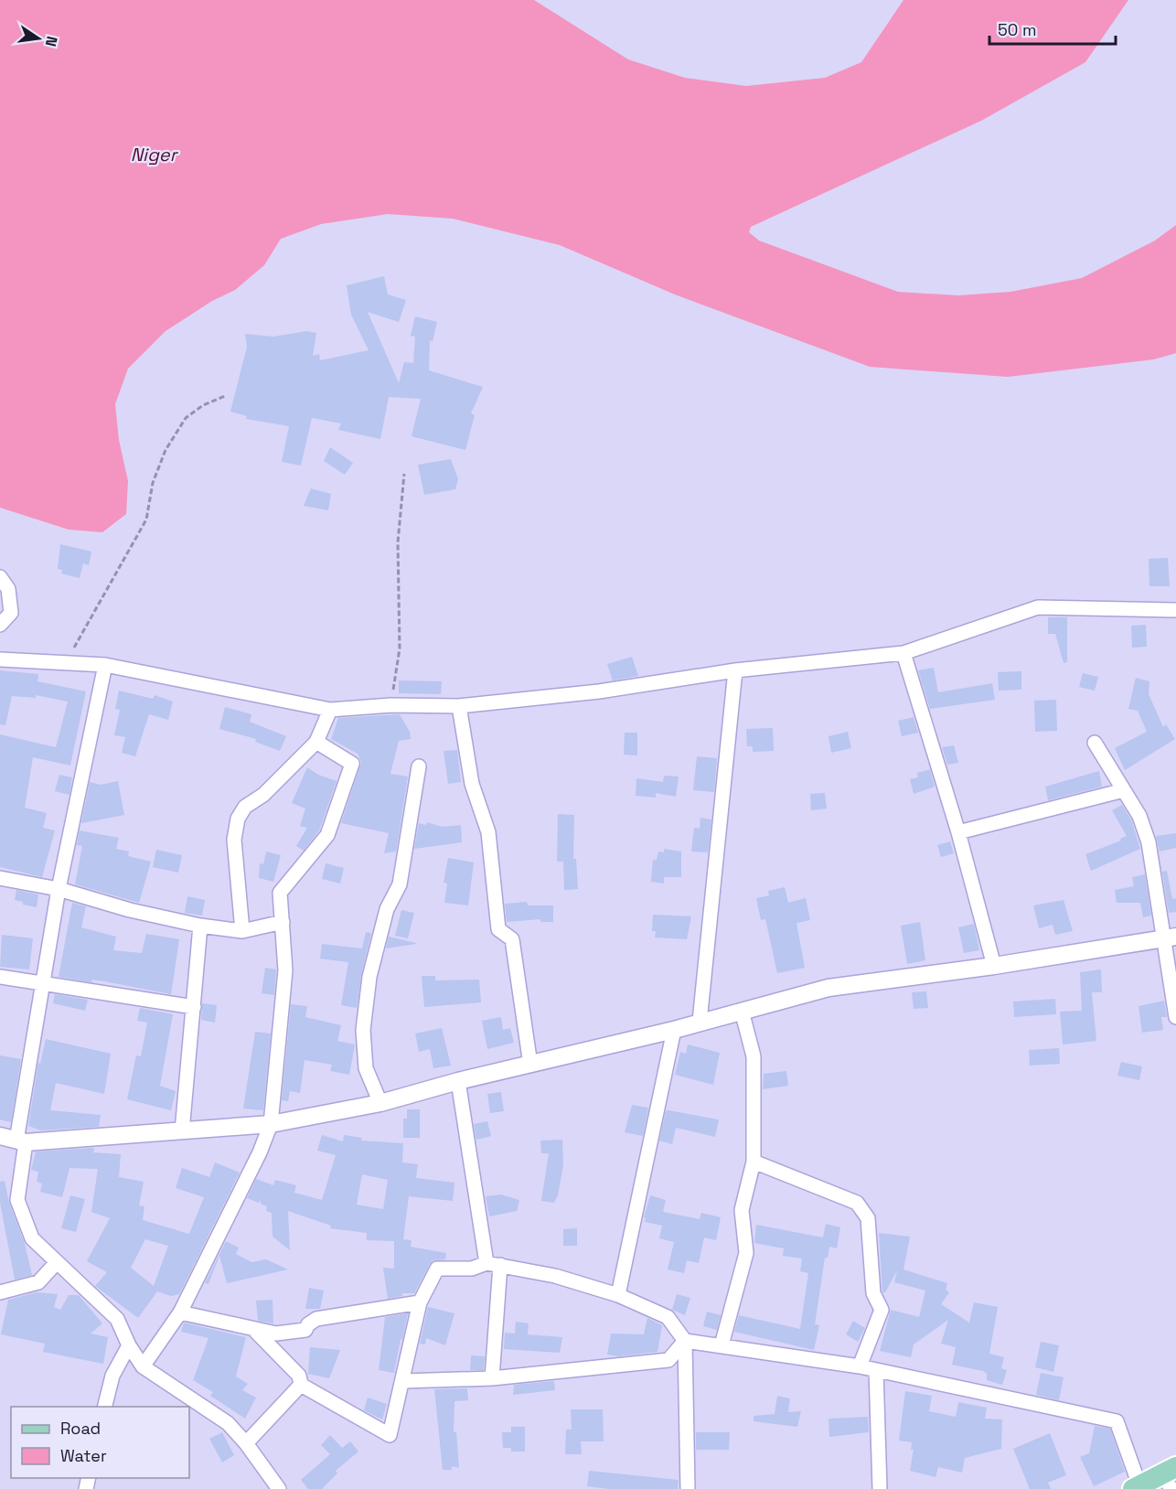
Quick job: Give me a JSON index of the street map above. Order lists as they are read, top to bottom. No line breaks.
{"water":["Niger"],"legend":["Road","Water"],"scale_bar":"50 m","north":"right"}
